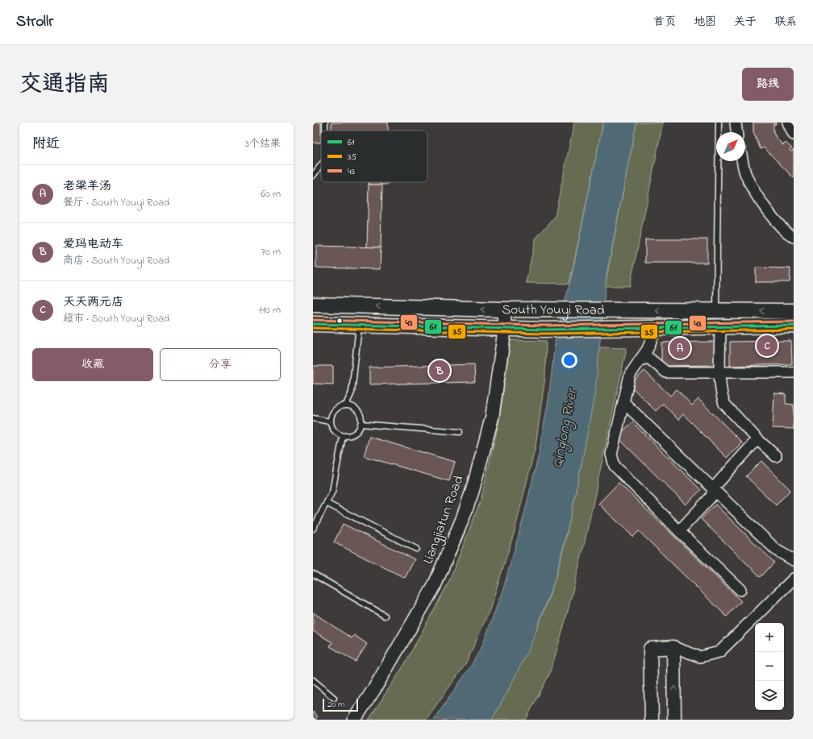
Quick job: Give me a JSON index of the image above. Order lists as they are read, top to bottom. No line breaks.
{"streets":{"main road":["South Youyi Road"],"street":["Liangjiatun Road"]},"crossings":[["South Youyi Road","Liangjiatun Road"]],"water":["Qinglong River"],"lines":["transit line 43","transit line 61","transit line 35"],"legend":["61","35","43"],"scale_bar":"20 m","north":"top right","page":{"header":"Strollr","nav":["首页","地图","关于","联系"],"title":"交通指南","buttons":["路线",["收藏","分享"]],"heading":["附近","3个结果"],"list":[{"mark":"A","name":"老梁羊汤","note":"餐厅 · South Youyi Road","value":"60 m"},{"mark":"B","name":"爱玛电动车","note":"商店 · South Youyi Road","value":"70 m"},{"mark":"C","name":"天天两元店","note":"超市 · South Youyi Road","value":"110 m"}],"pins":["C","A","B"],"map_buttons":["+","−"],"scale":"20 m"}}
